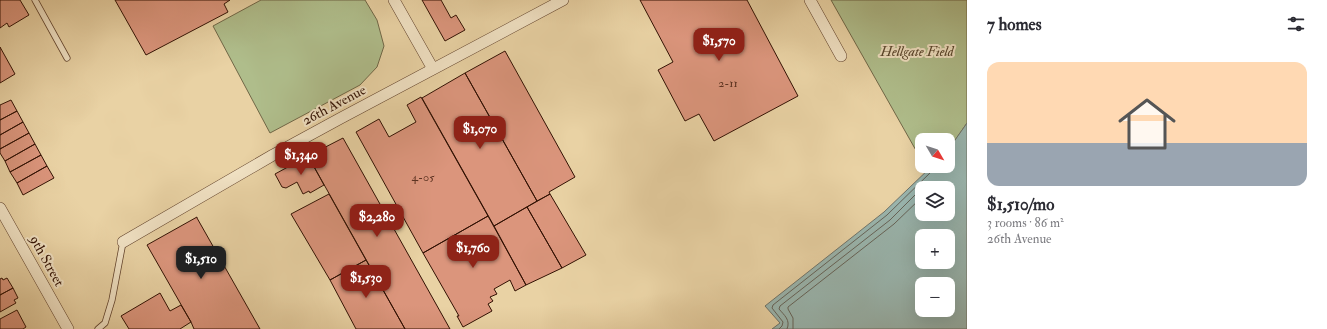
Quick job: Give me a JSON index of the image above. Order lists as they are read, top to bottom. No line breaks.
{"streets":{"street":["26th Avenue","9th Street"]},"parks":["Hellgate Field"],"house_numbers":["2-11","4-05"],"north":"bottom right","page":{"heading":"7 homes","price":["$1,570","$1,070","$1,340","$2,280","$1,760","$1,510","$1,530"],"list":[{"name":"$1,510/mo","note":"3 rooms · 86 m² · 26th Avenue"}],"map_buttons":["+","−"]}}
